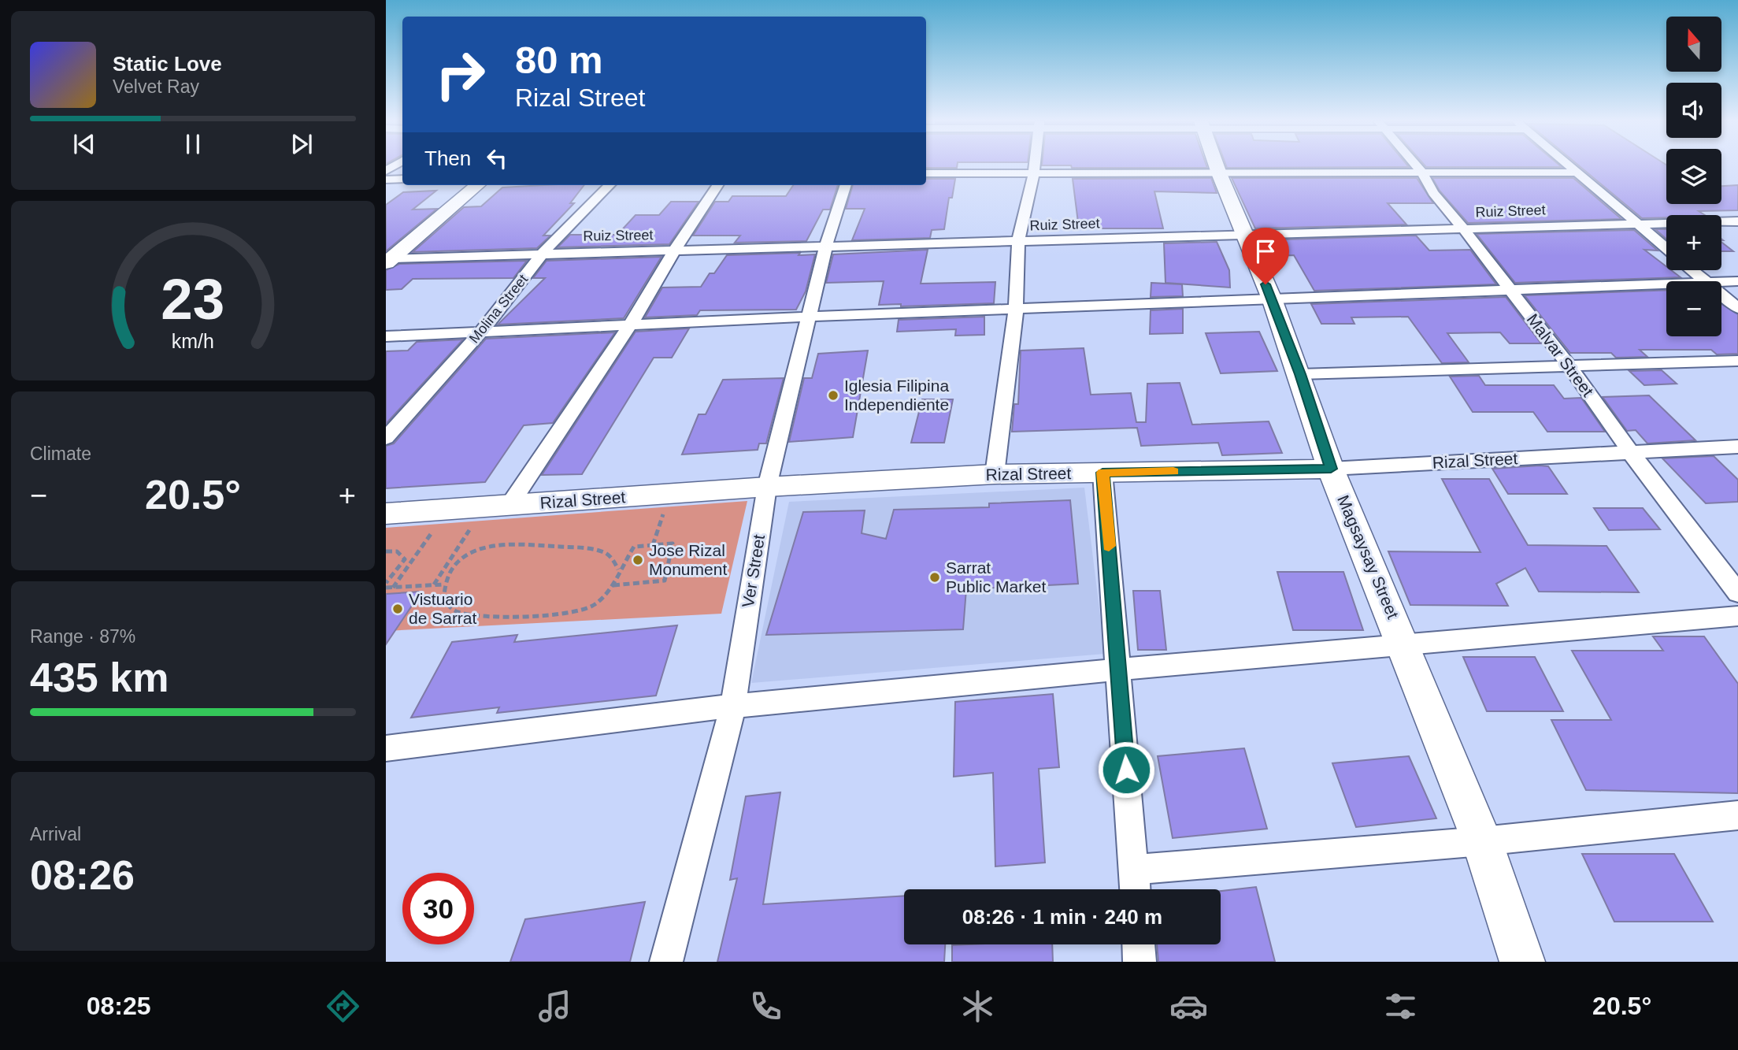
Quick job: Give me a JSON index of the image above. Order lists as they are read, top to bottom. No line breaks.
{"streets":{"main road":["Rizal Street","Magsaysay Street"],"street":["Ruiz Street","Molina Street","Malvar Street","Ver Street"]},"crossings":[["Ruiz Street","Molina Street"],["Ruiz Street","Malvar Street"],["Ruiz Street","Magsaysay Street"],["Ruiz Street","Ver Street"],["Malvar Street","Rizal Street"],["Rizal Street","Magsaysay Street"],["Rizal Street","Ver Street"]],"places":["Iglesia Filipina Independiente","Jose Rizal Monument","Sarrat Public Market","Vistuario de Sarrat"],"north":"top","page":{"map_buttons":["+","−"],"turn":["80 m","Rizal Street"],"song":["Static Love","Velvet Ray"],"then":"Then","tile":["Climate",["Range · 87%","435 km"],["Arrival","08:26"]],"heat":["−","20.5°","+"],"limit":"30","trip":"08:26 · 1 min · 240 m","tabs":["08:25","20.5°"],"gauge":["23","km/h"]}}
